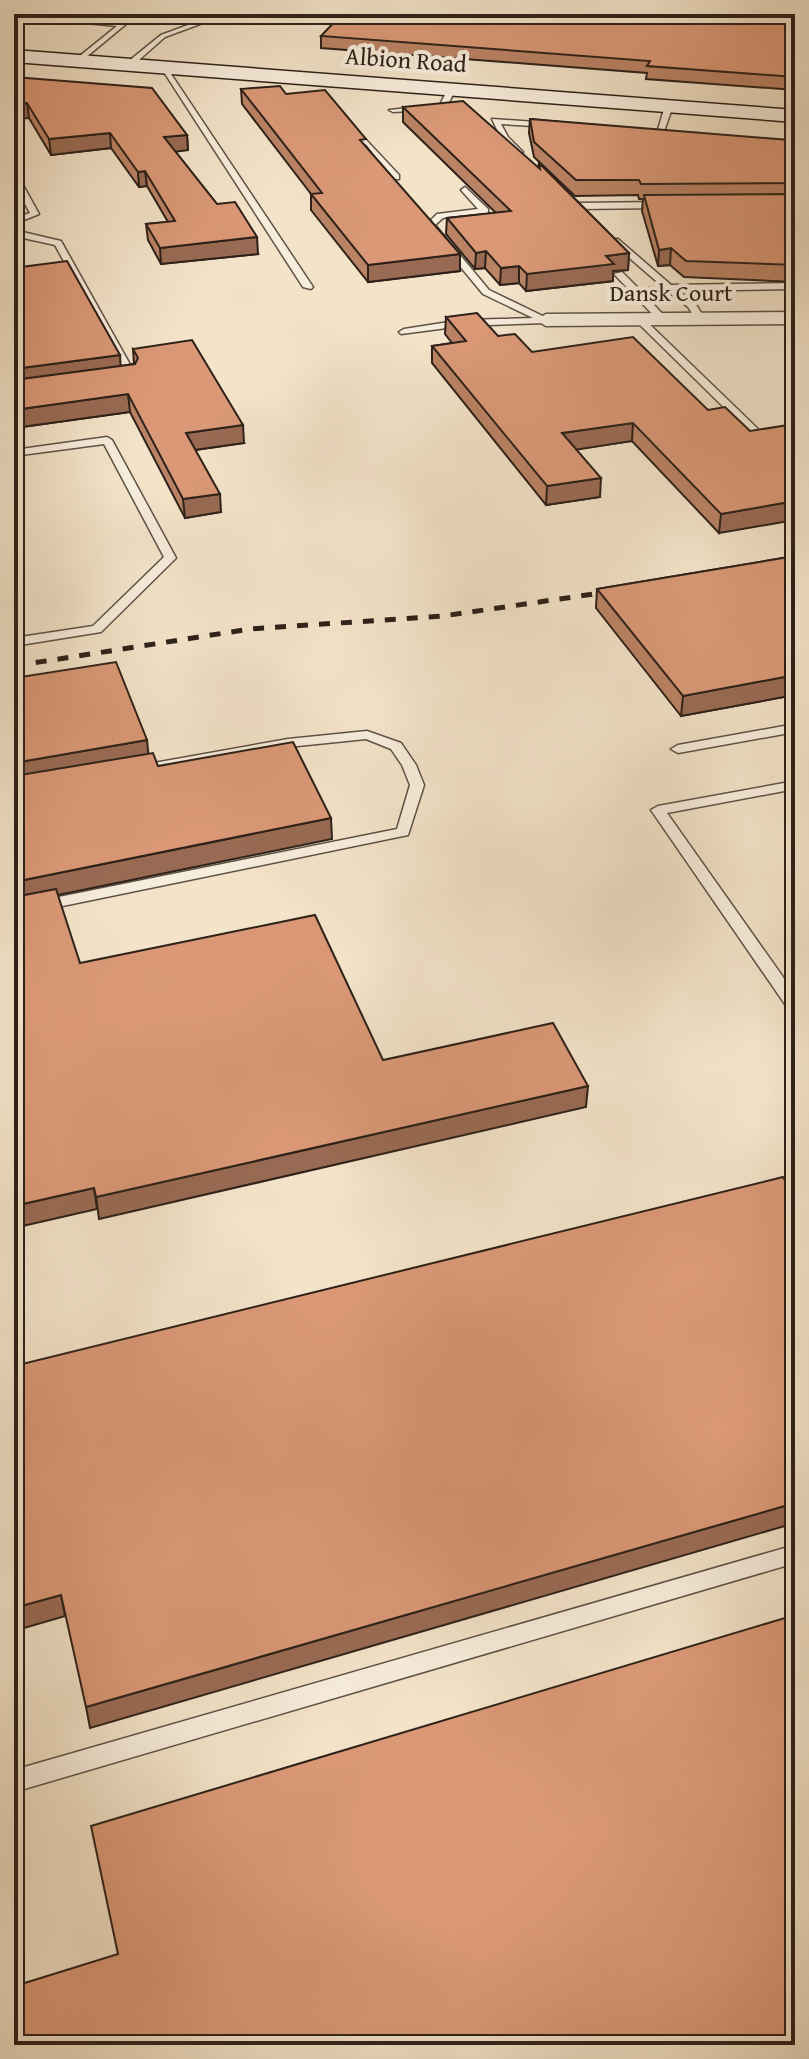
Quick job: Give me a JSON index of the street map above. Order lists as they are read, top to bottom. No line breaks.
{"streets":{"main road":["Albion Road"],"street":["Dansk Court"]}}
